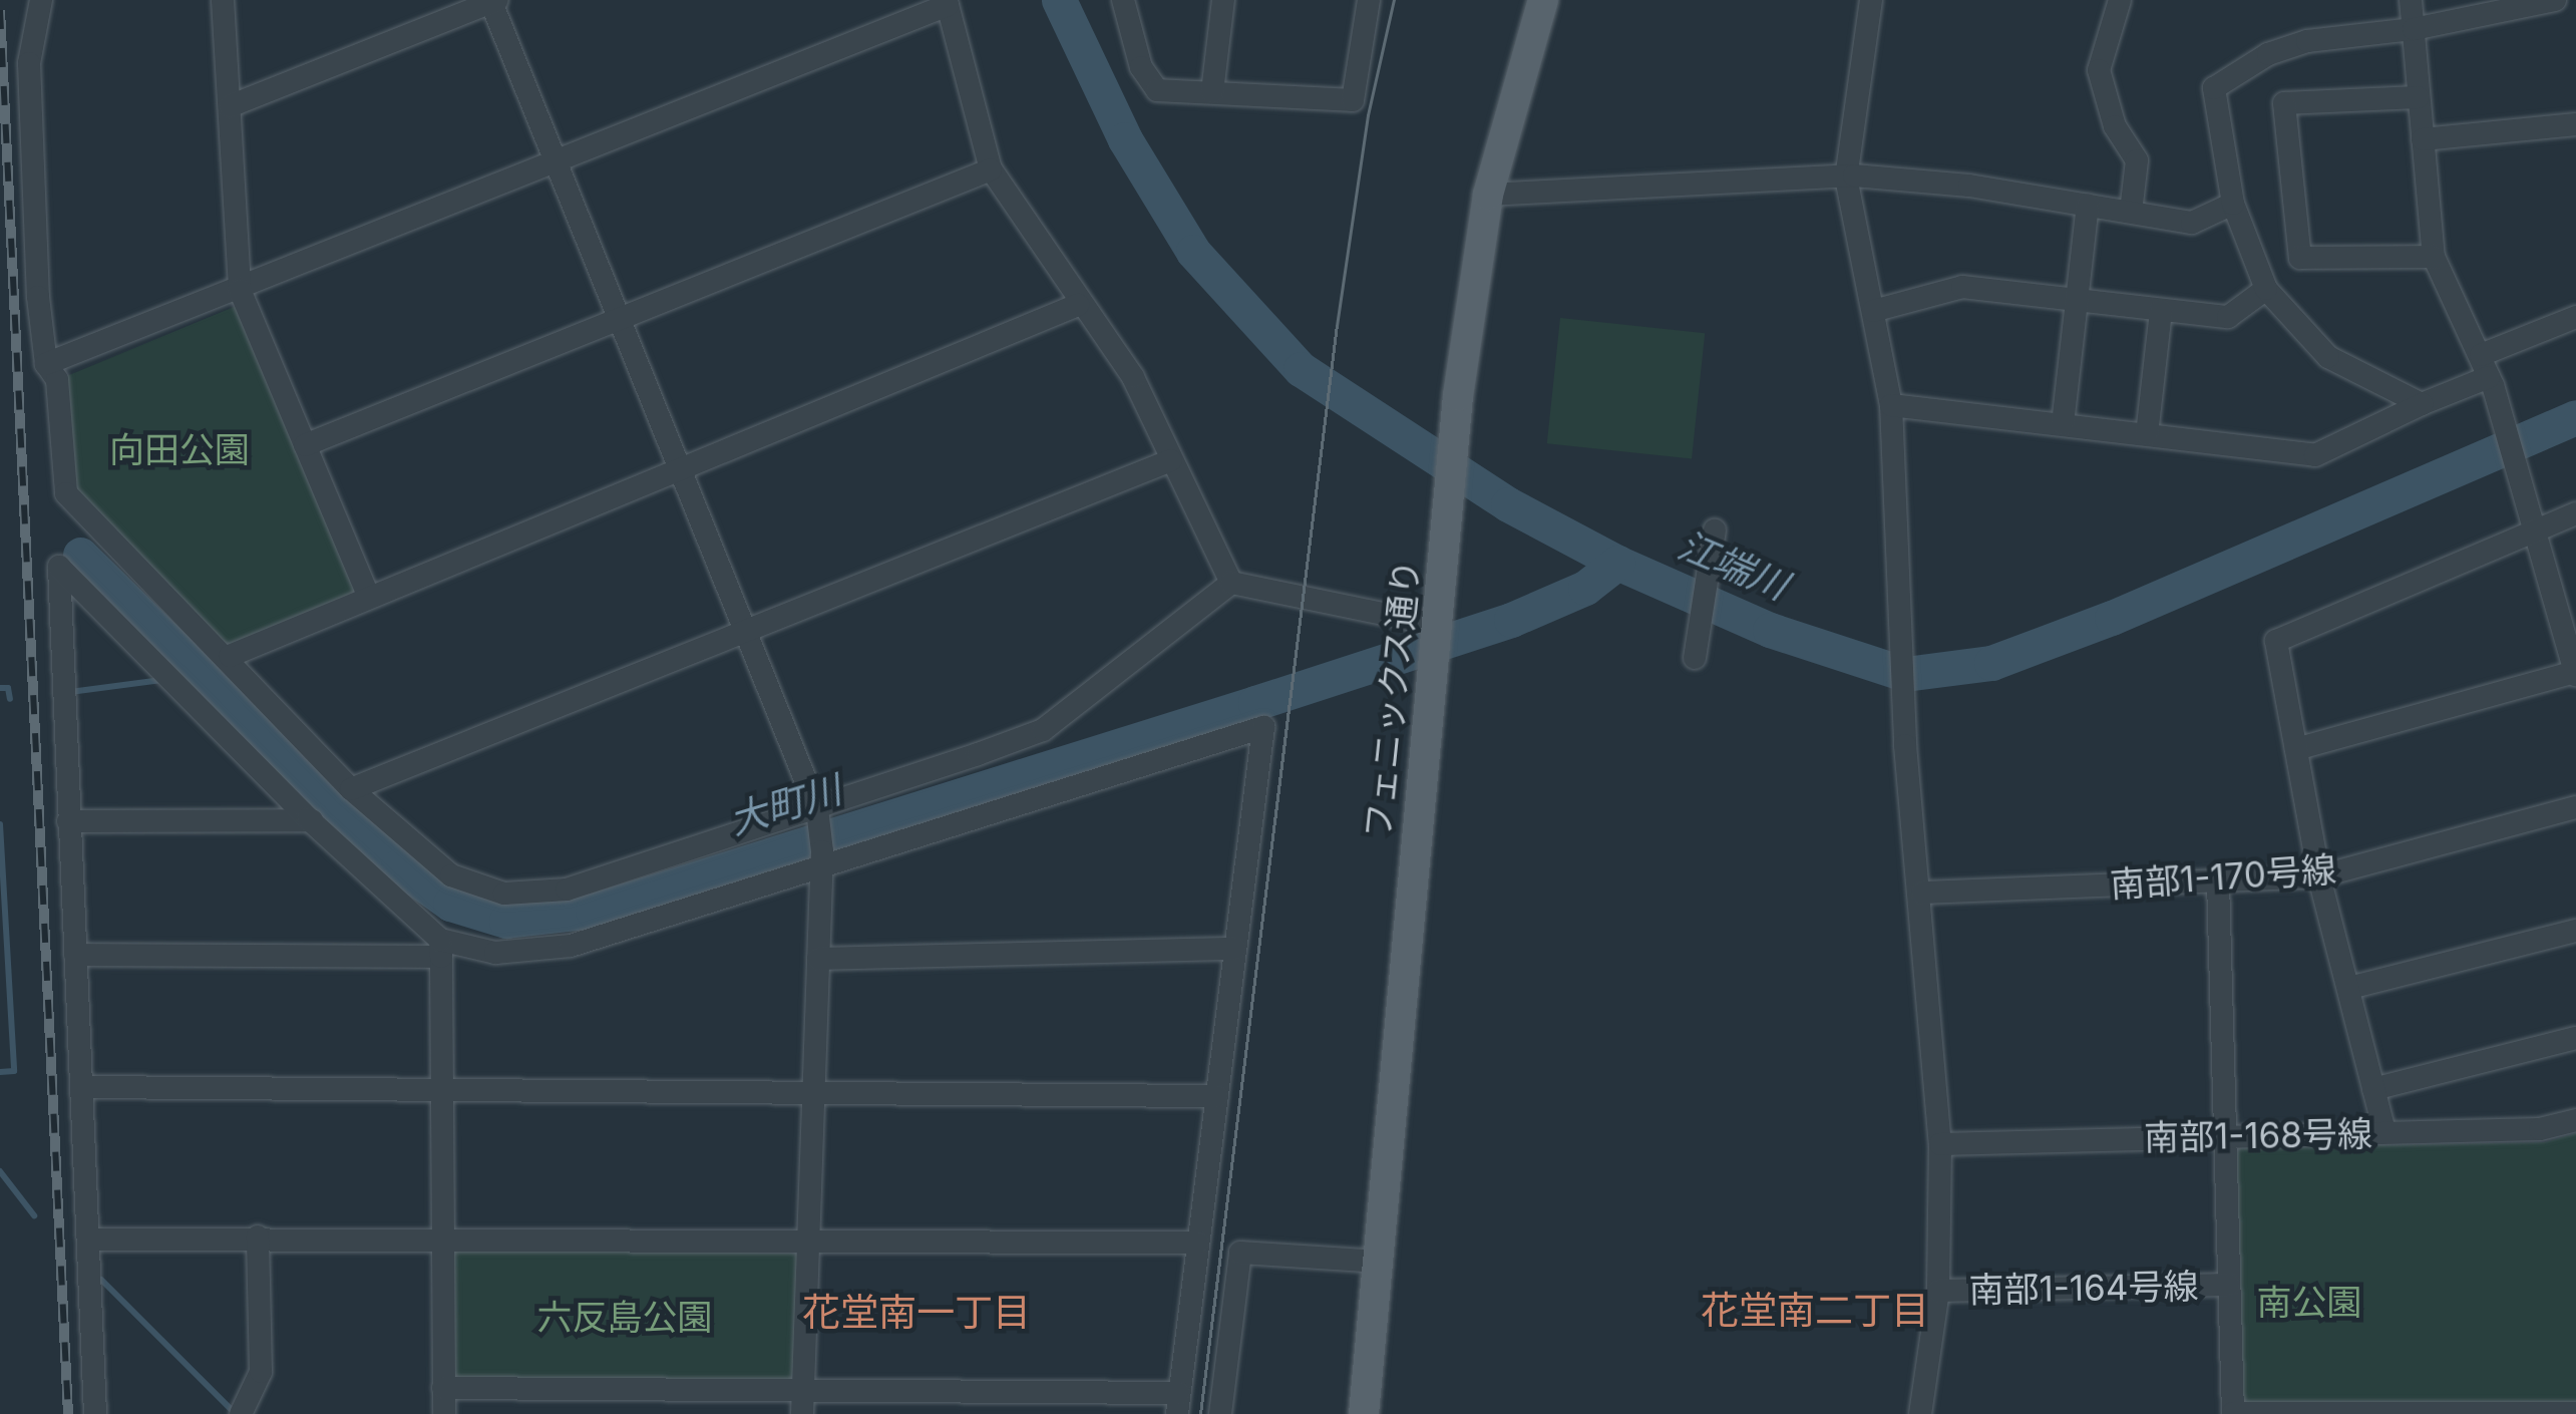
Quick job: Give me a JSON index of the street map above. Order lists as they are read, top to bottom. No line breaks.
{"streets":{"main road":["フェニックス通り"],"street":["南部1-170号線","南部1-168号線","南部1-164号線"]},"districts":["花堂南二丁目","花堂南一丁目"],"water":["江端川","大町川"],"parks":["向田公園","南公園","六反島公園"]}
